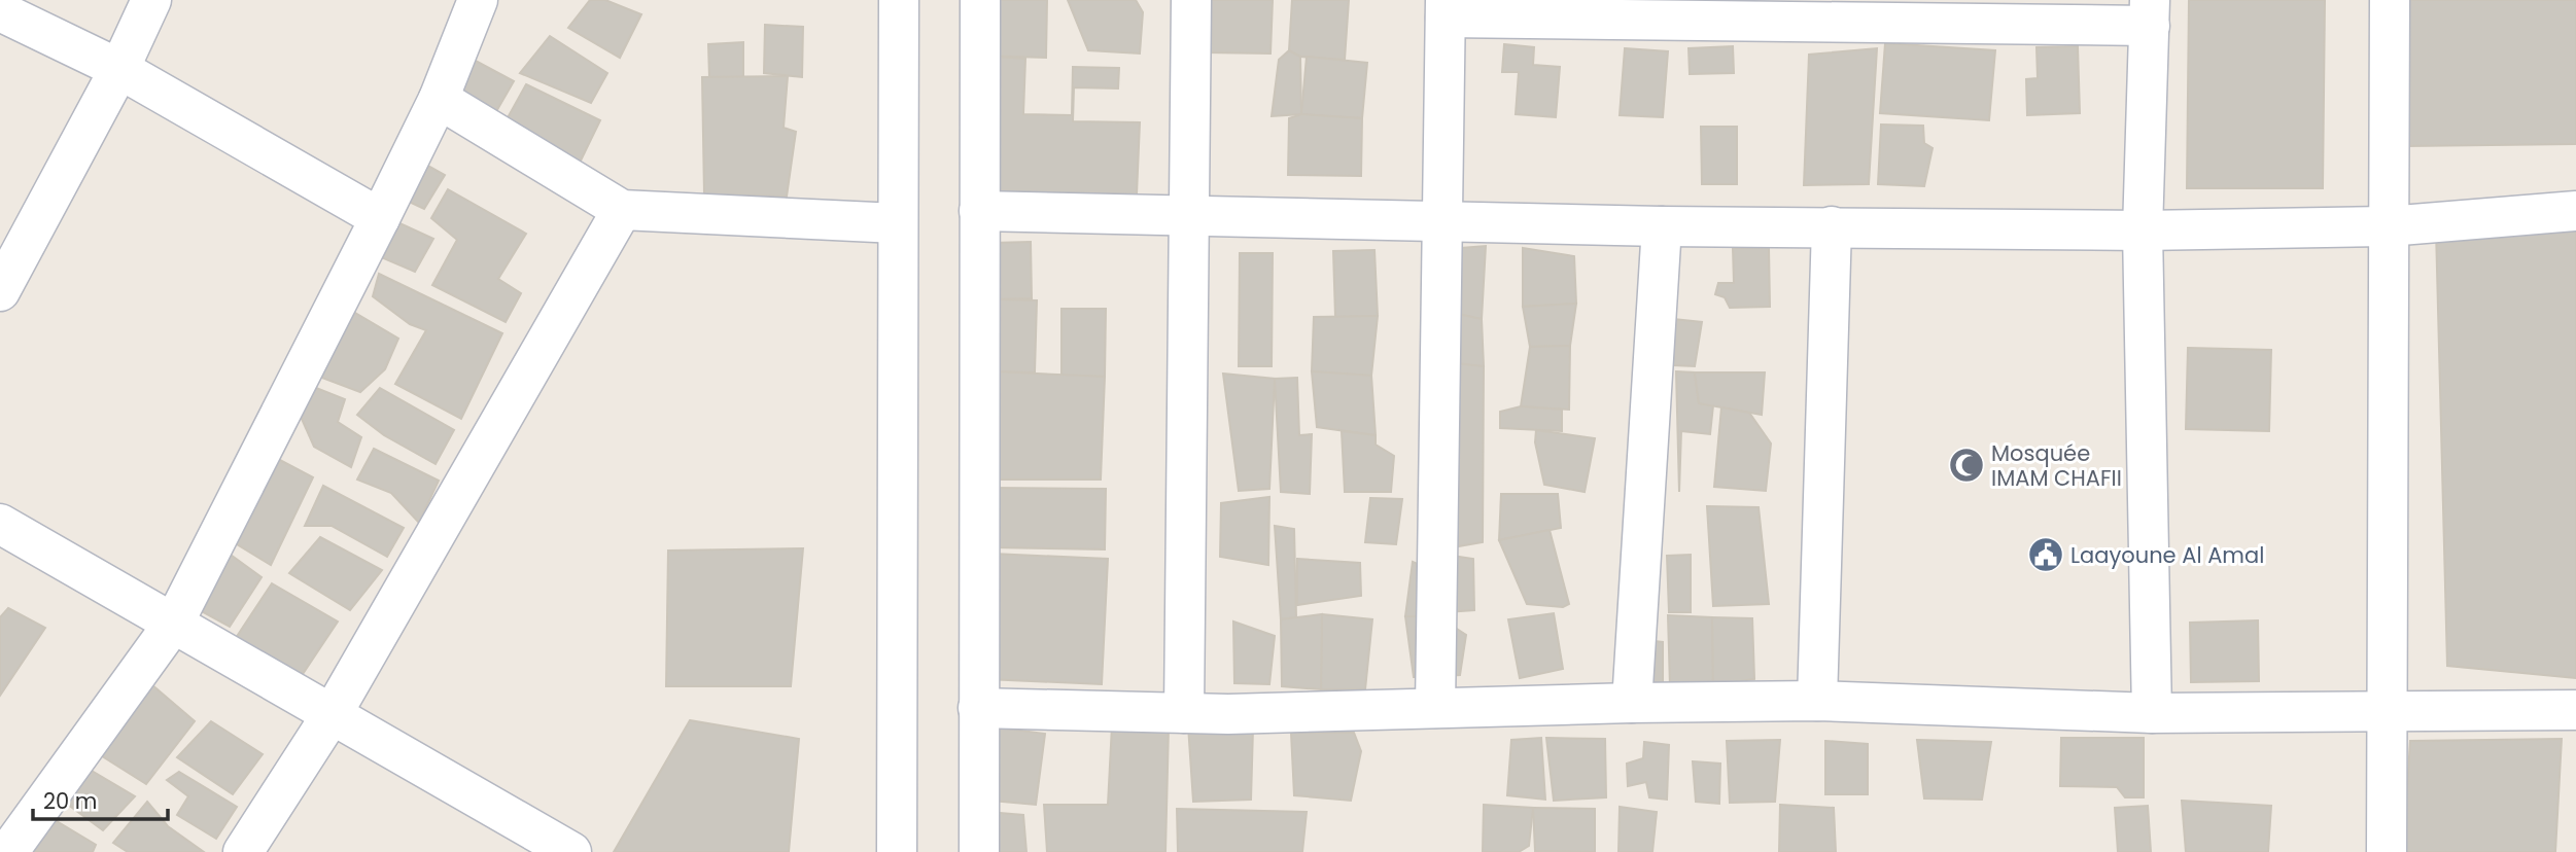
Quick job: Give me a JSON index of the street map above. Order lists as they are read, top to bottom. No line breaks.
{"places":{"mosque":["Mosquée IMAM CHAFII"],"public building":["Laayoune Al Amal"]},"scale_bar":"20 m"}
